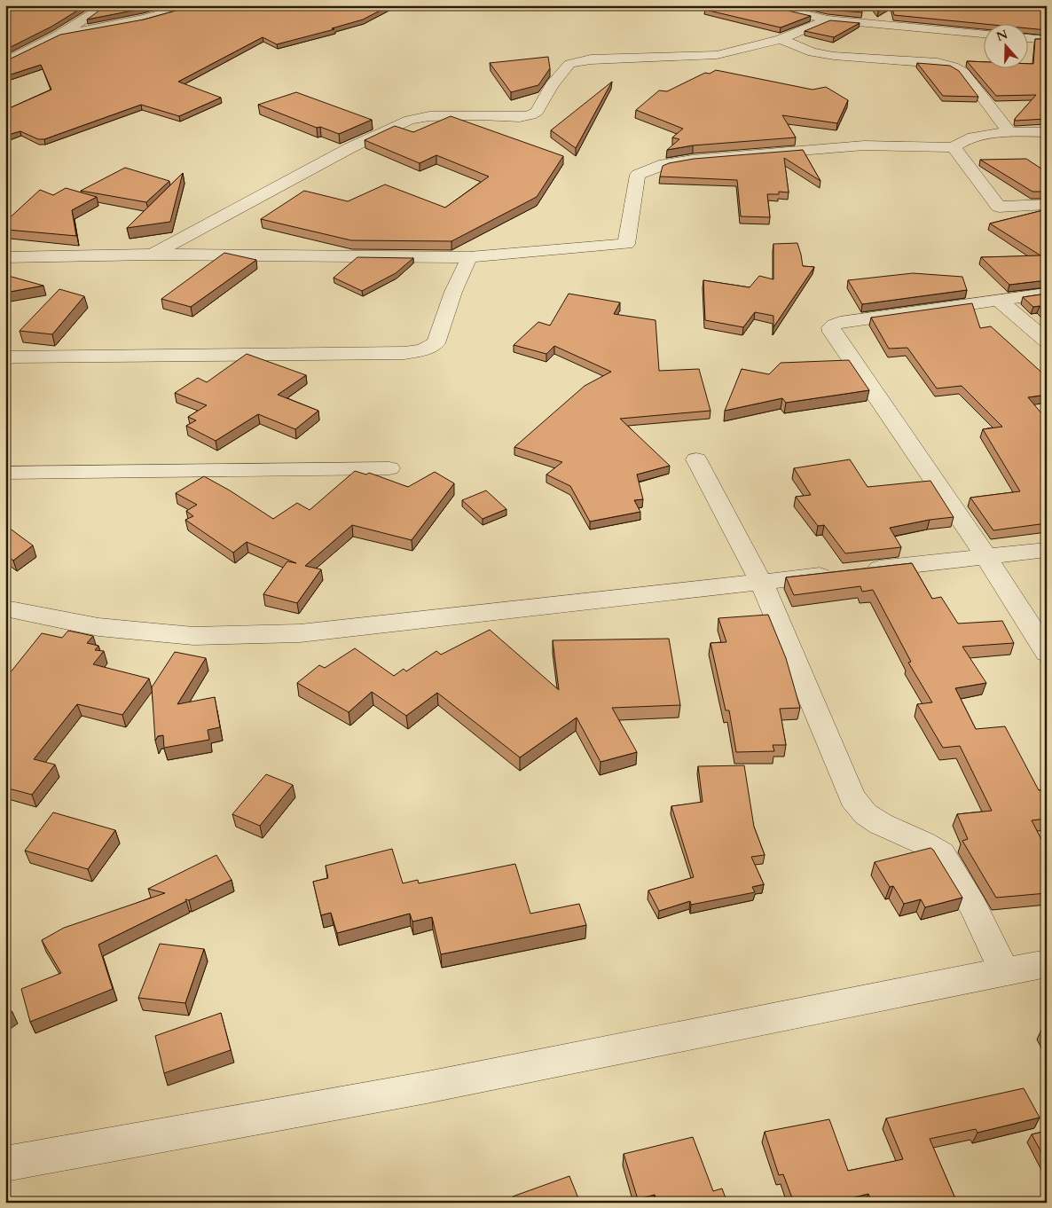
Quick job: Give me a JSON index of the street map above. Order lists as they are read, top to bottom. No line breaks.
{"north":"top"}
